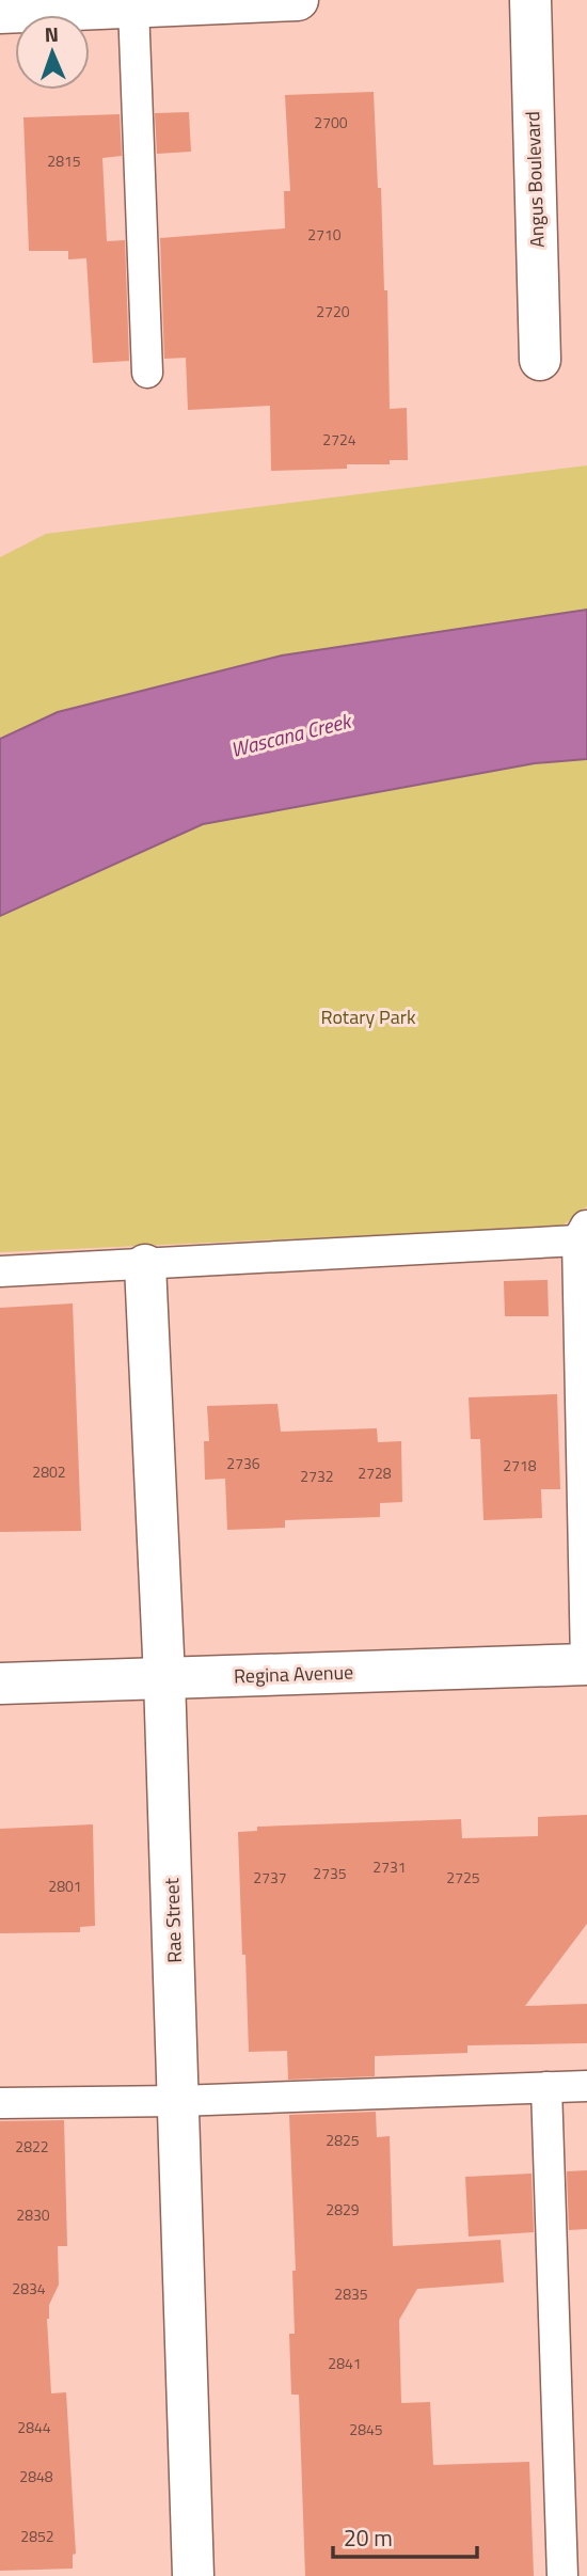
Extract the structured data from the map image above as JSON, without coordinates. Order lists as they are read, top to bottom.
{
  "streets": {
    "street": ["Angus Boulevard", "Regina Avenue", "Rae Street"]
  },
  "crossings": [
    ["Regina Avenue", "Rae Street"]
  ],
  "water": ["Wascana Creek"],
  "parks": ["Rotary Park"],
  "house_numbers": [
    "2700",
    "2815",
    "2710",
    "2720",
    "2724",
    "2736",
    "2718",
    "2802",
    "2728",
    "2732",
    "2731",
    "2735",
    "2737",
    "2725",
    "2801",
    "2825",
    "2822",
    "2829",
    "2830",
    "2834",
    "2835",
    "2841",
    "2844",
    "2845",
    "2848",
    "2852"
  ],
  "scale_bar": "20 m",
  "north": "top"
}
